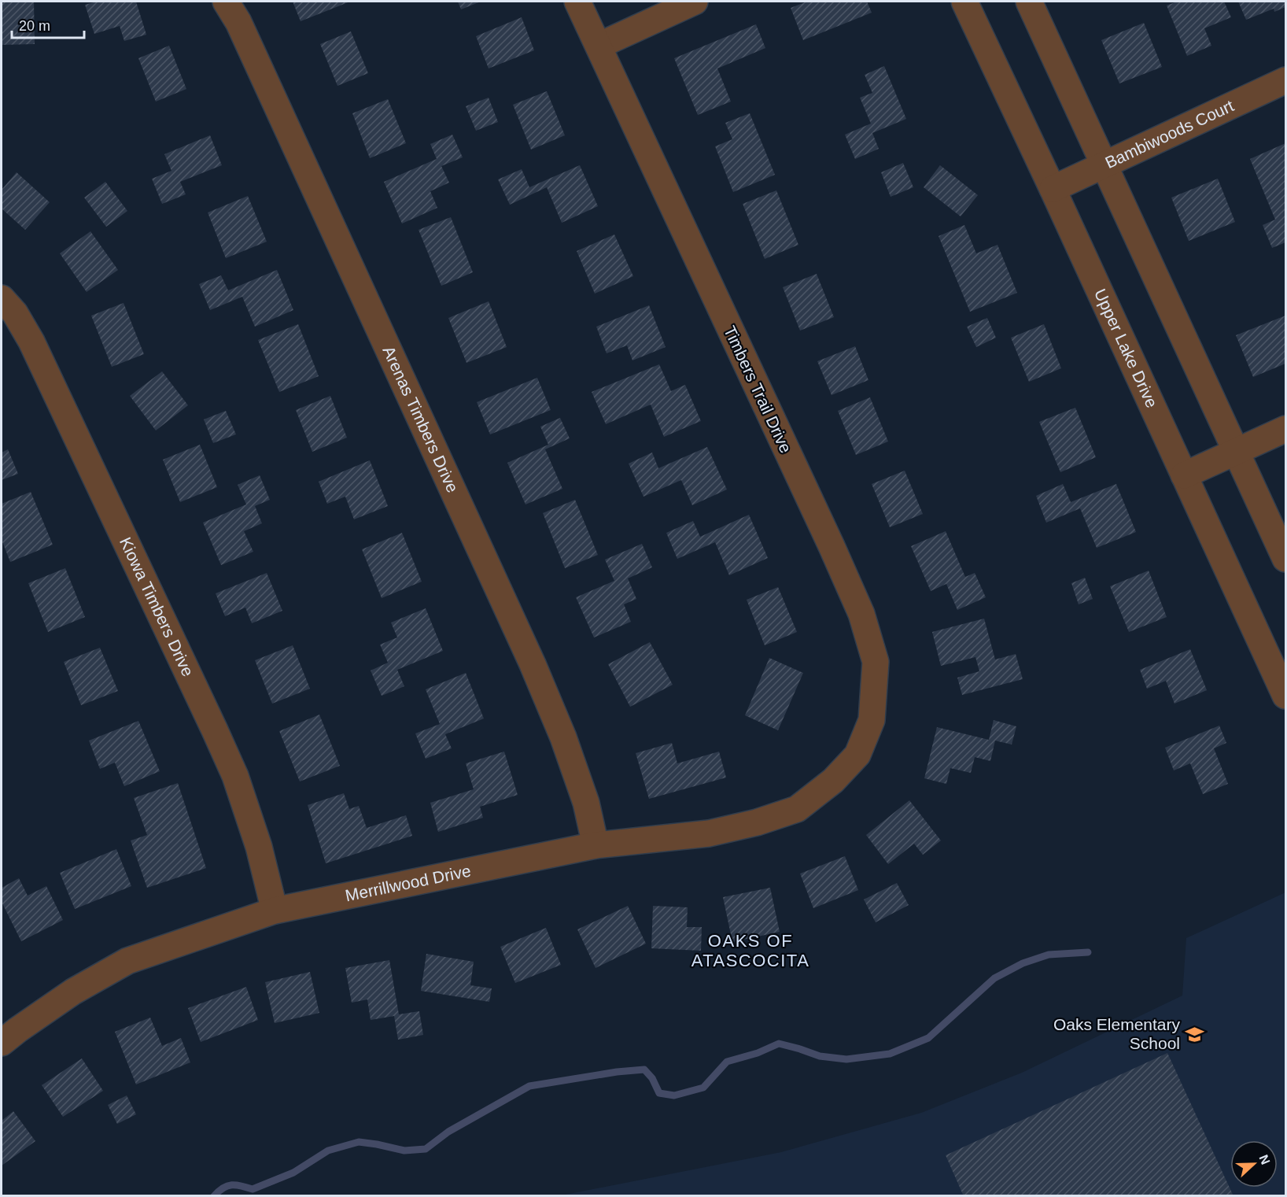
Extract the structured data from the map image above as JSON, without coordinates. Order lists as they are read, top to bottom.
{
  "streets": {
    "street": [
      "Bambiwoods Court",
      "Upper Lake Drive",
      "Timbers Trail Drive",
      "Arenas Timbers Drive",
      "Kiowa Timbers Drive",
      "Merrillwood Drive"
    ]
  },
  "crossings": [
    ["Bambiwoods Court", "Upper Lake Drive"],
    ["Timbers Trail Drive", "Merrillwood Drive"],
    ["Arenas Timbers Drive", "Merrillwood Drive"],
    ["Kiowa Timbers Drive", "Merrillwood Drive"]
  ],
  "districts": ["OAKS OF ATASCOCITA"],
  "places": {
    "school or university": ["Oaks Elementary School"]
  },
  "scale_bar": "20 m",
  "north": "right"
}
